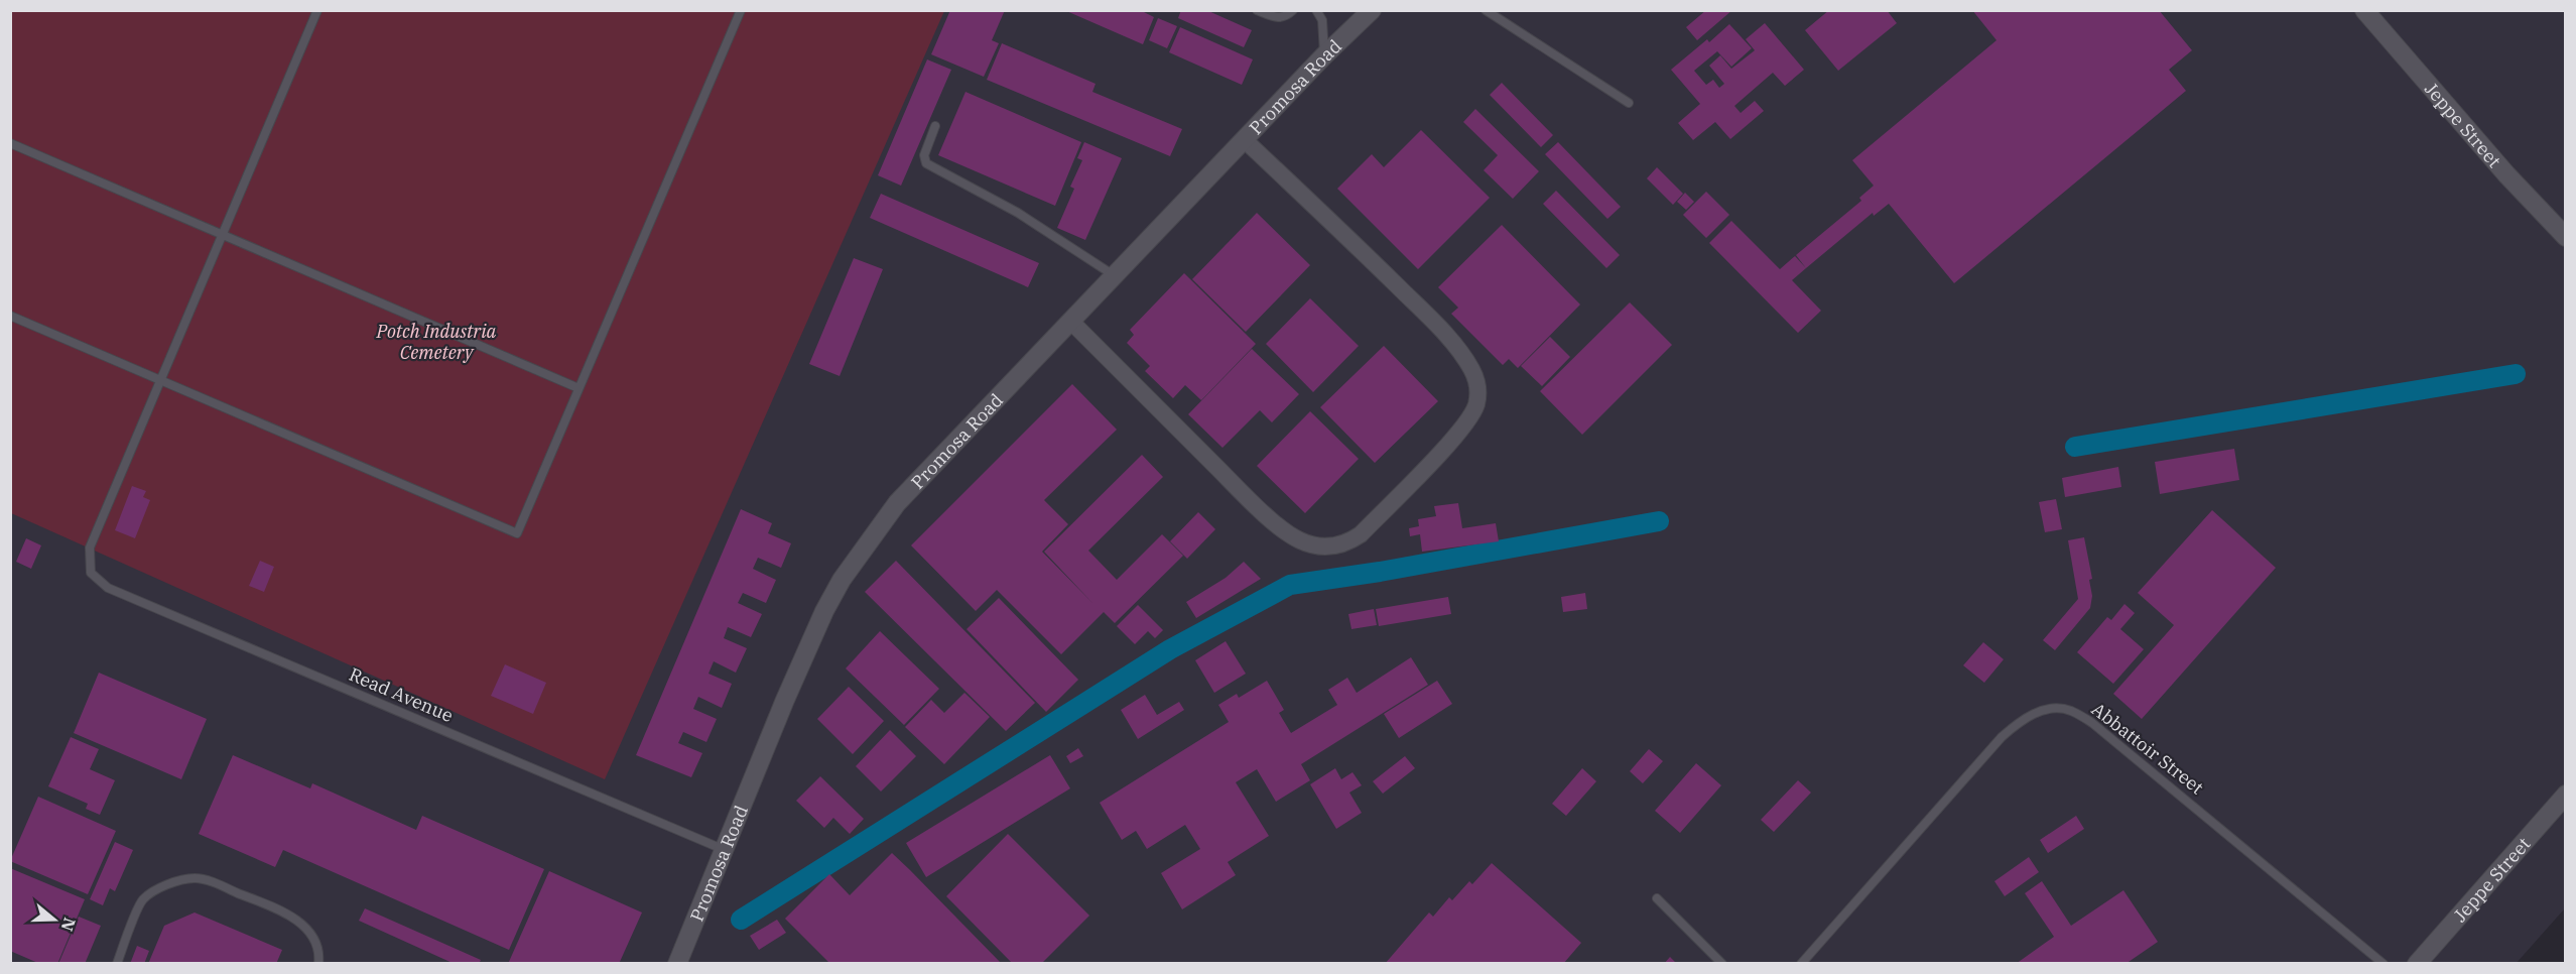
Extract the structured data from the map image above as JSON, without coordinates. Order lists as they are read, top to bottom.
{
  "streets": {
    "street": ["Promosa Road", "Jeppe Street"],
    "lane": ["Read Avenue", "Abbattoir Street"]
  },
  "crossings": [
    ["Promosa Road", "Read Avenue"]
  ],
  "parks": ["Potch Industria Cemetery"],
  "north": "right"
}
